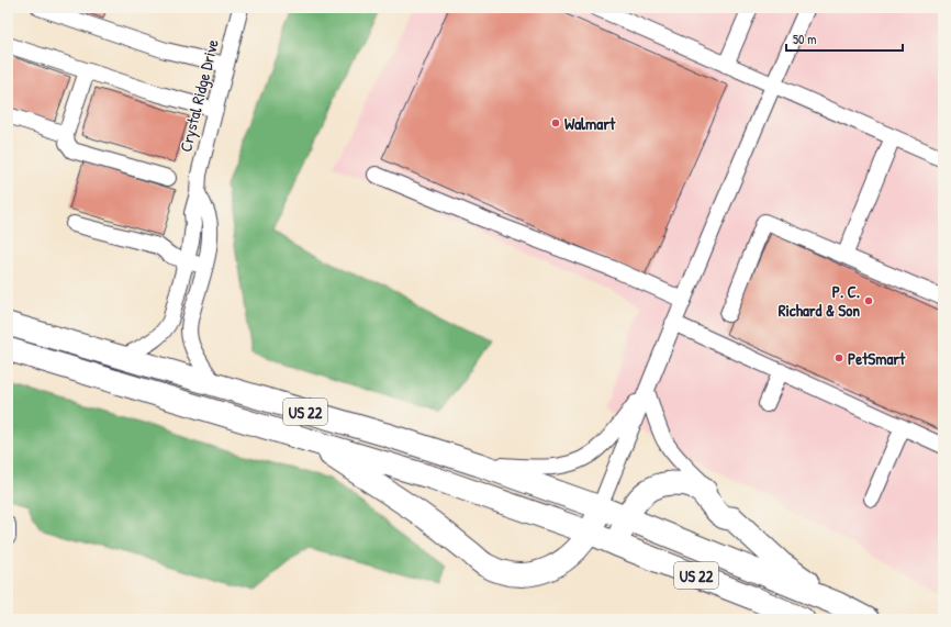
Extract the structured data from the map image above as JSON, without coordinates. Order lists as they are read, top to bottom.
{
  "streets": {
    "highway": ["US 22"],
    "street": ["Crystal Ridge Drive"]
  },
  "crossings": [
    ["Crystal Ridge Drive", "US 22"]
  ],
  "places": ["Walmart", "P. C. Richard & Son", "PetSmart"],
  "scale_bar": "50 m"
}
